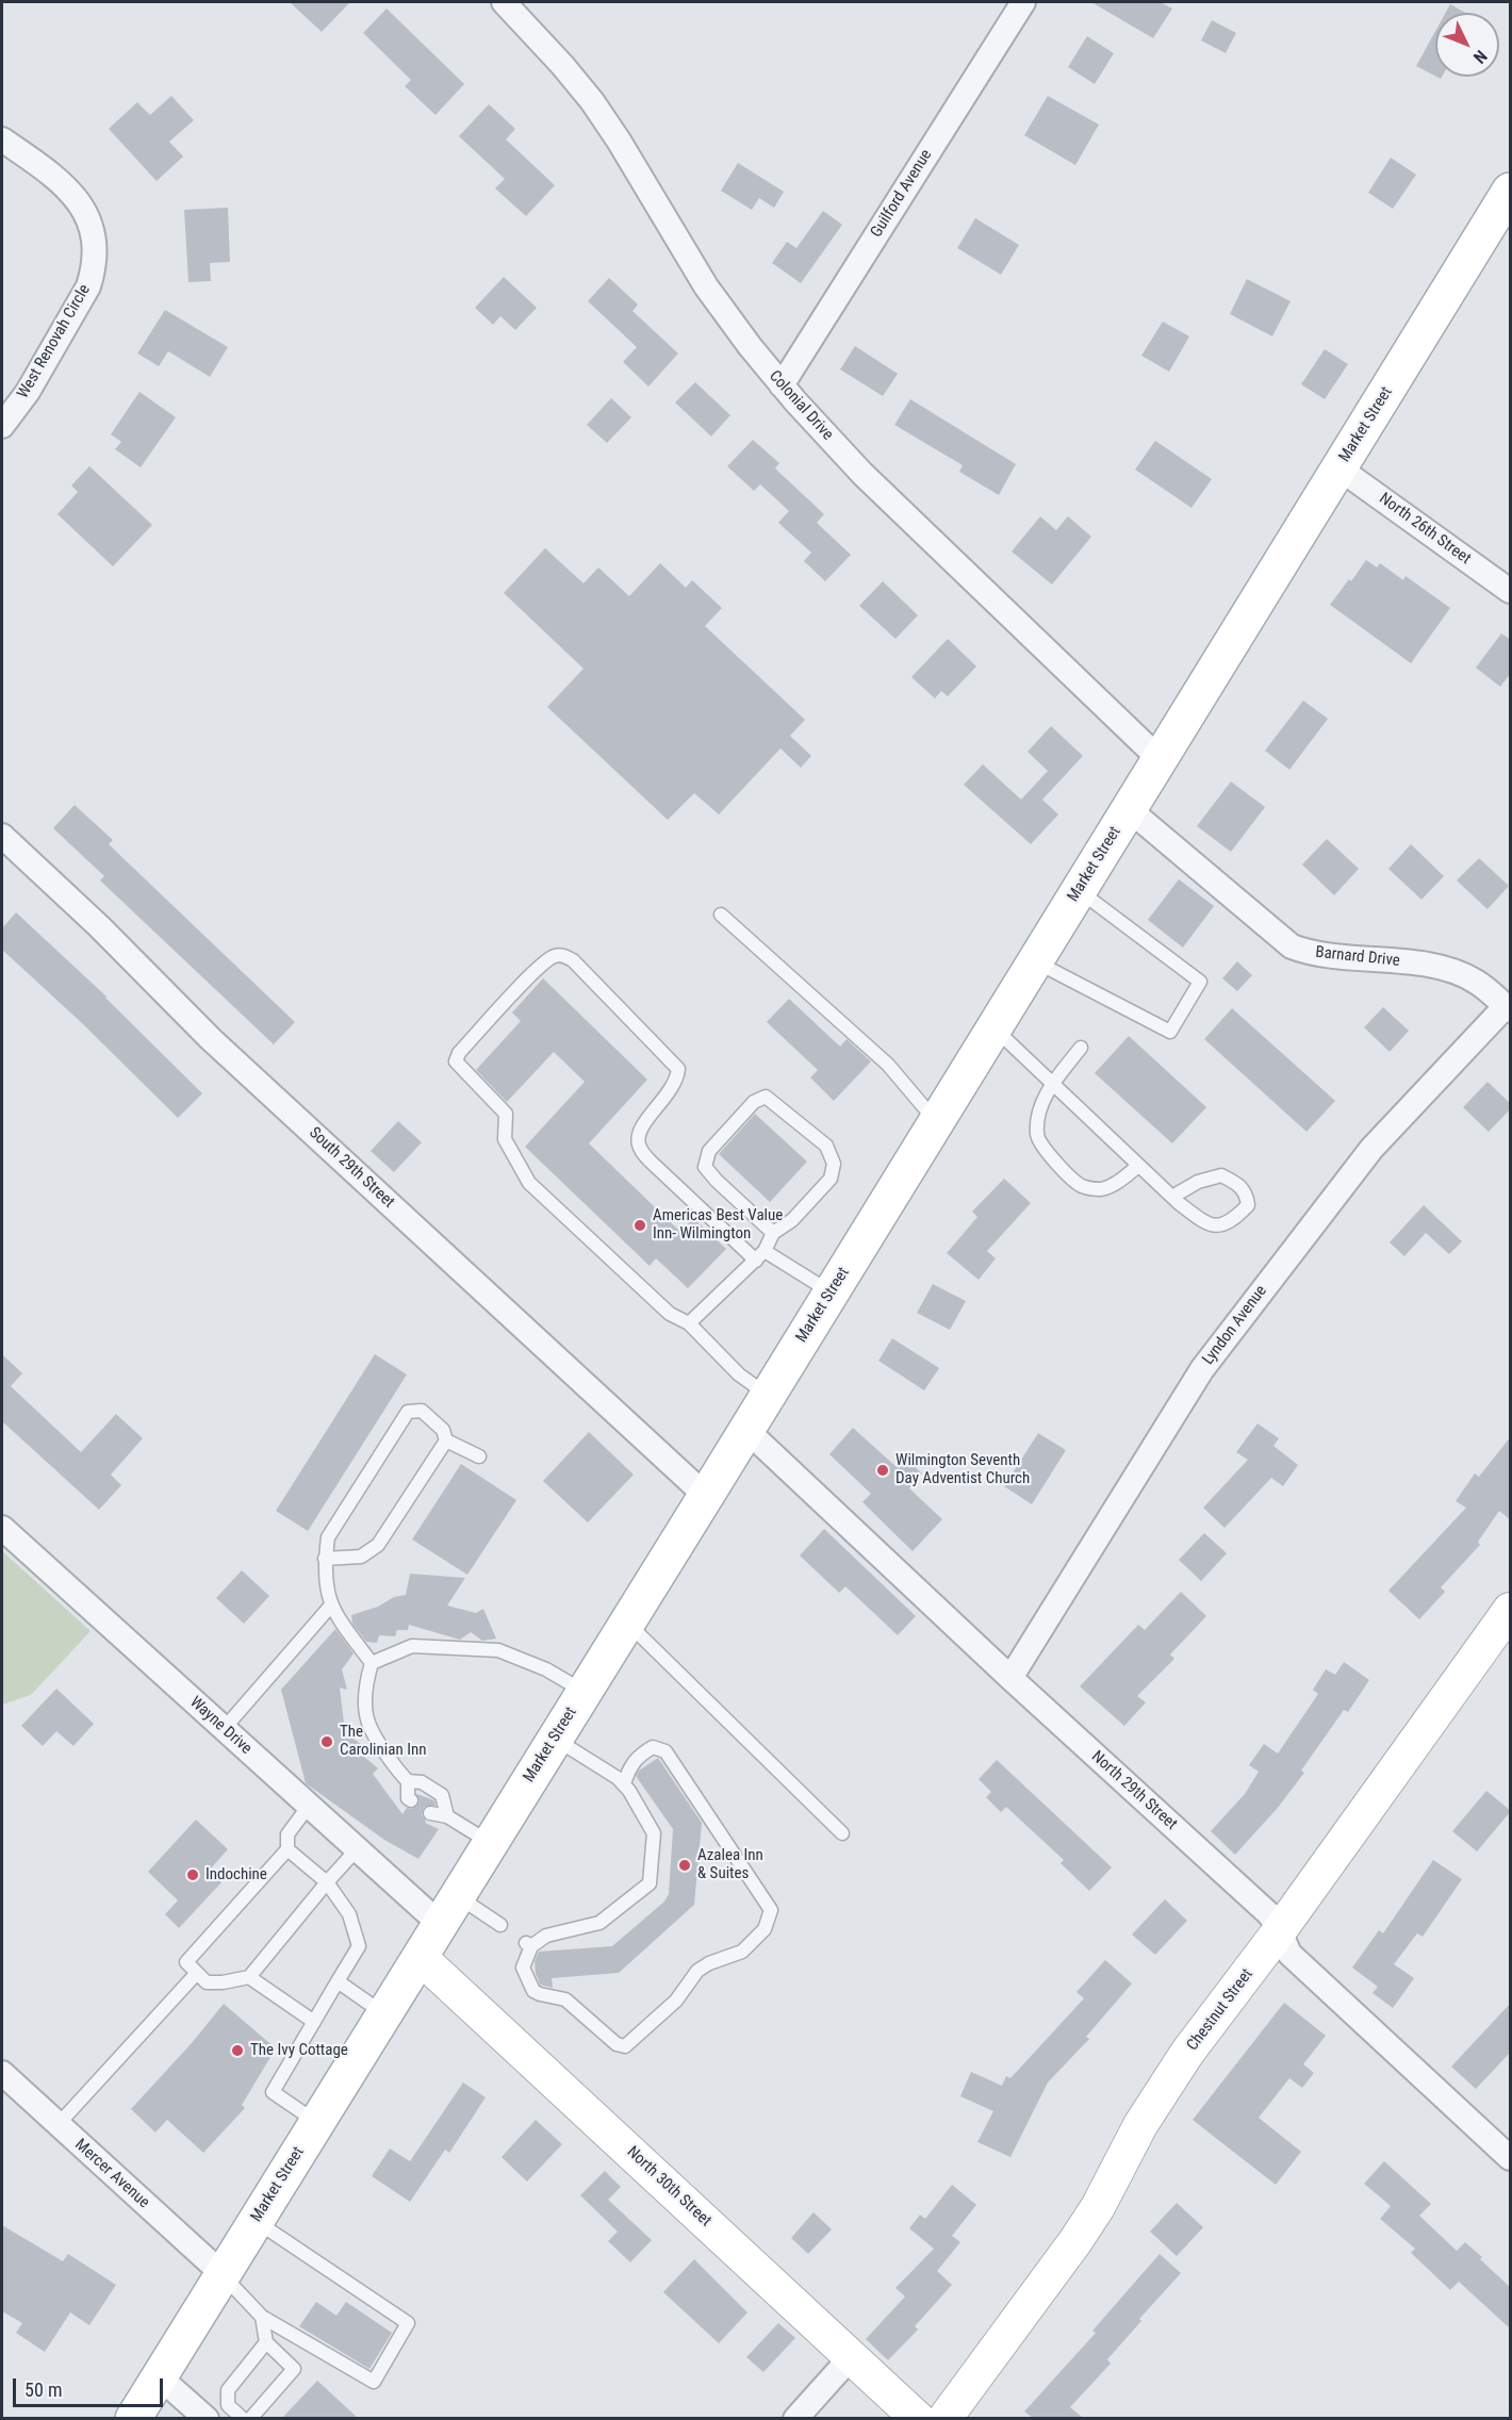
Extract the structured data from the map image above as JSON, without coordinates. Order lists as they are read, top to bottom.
{
  "streets": {
    "main road": ["Market Street"],
    "street": [
      "Guilford Avenue",
      "West Renovah Circle",
      "Colonial Drive",
      "North 26th Street",
      "Barnard Drive",
      "South 29th Street",
      "Lyndon Avenue",
      "Wayne Drive",
      "North 29th Street",
      "Chestnut Street",
      "Mercer Avenue",
      "North 30th Street"
    ]
  },
  "crossings": [
    ["Guilford Avenue", "Colonial Drive"],
    ["Colonial Drive", "Market Street"],
    ["Market Street", "North 26th Street"],
    ["Market Street", "Barnard Drive"],
    ["Market Street", "South 29th Street"],
    ["Market Street", "Wayne Drive"],
    ["Market Street", "North 29th Street"],
    ["Market Street", "Mercer Avenue"],
    ["Market Street", "North 30th Street"],
    ["Barnard Drive", "Lyndon Avenue"],
    ["Lyndon Avenue", "North 29th Street"],
    ["North 29th Street", "Chestnut Street"]
  ],
  "places": [
    "Americas Best Value Inn- Wilmington",
    "Wilmington Seventh Day Adventist Church",
    "The Carolinian Inn",
    "Azalea Inn & Suites",
    "Indochine",
    "The Ivy Cottage"
  ],
  "scale_bar": "50 m",
  "north": "bottom right"
}
